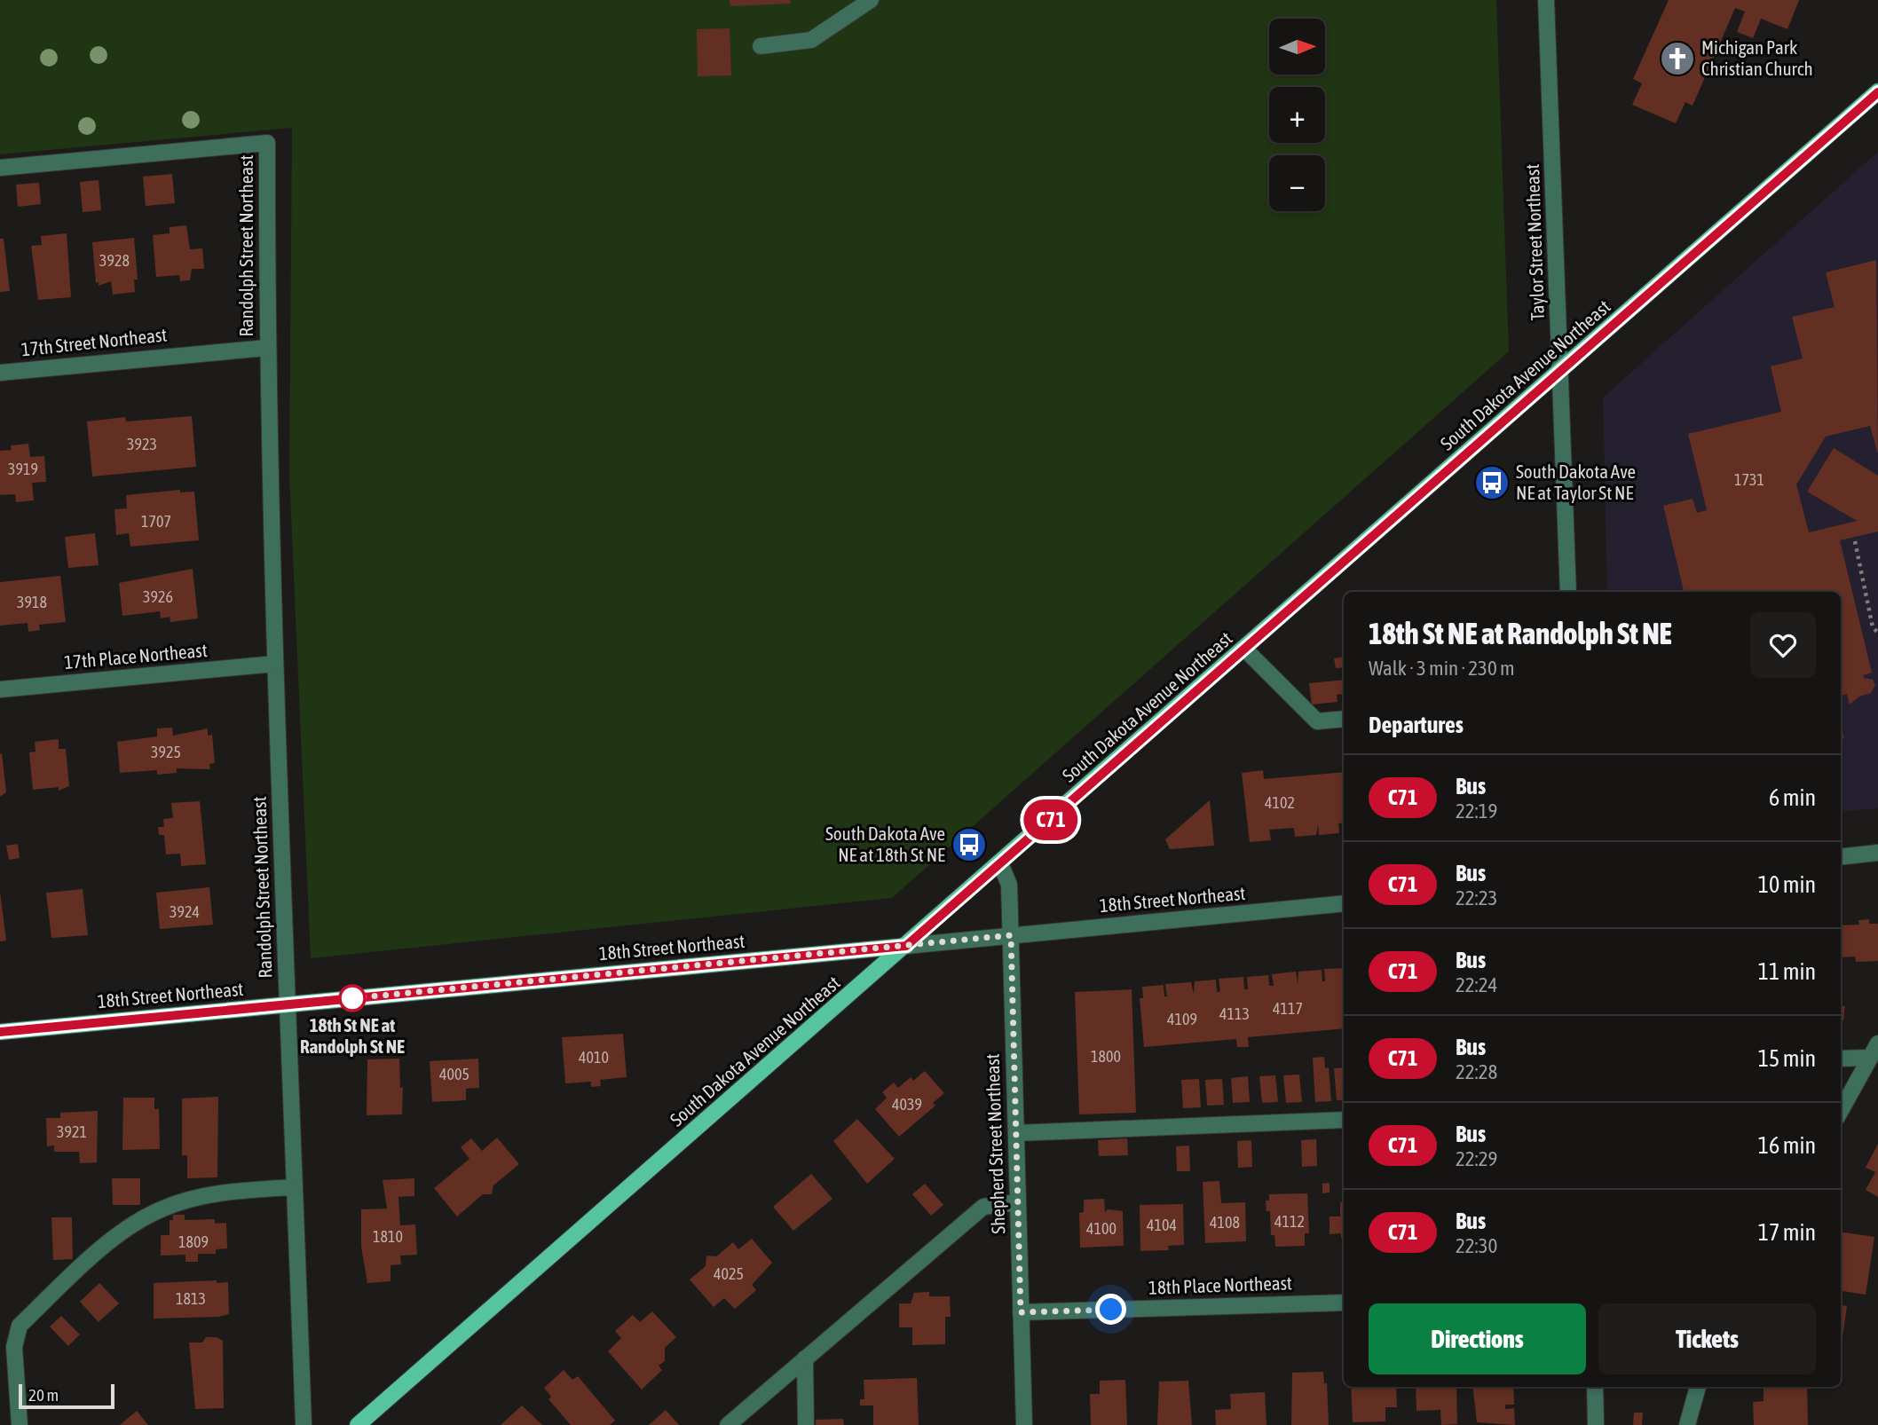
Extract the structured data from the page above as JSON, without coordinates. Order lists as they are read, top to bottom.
{
  "streets": {
    "main road": ["South Dakota Avenue Northeast", "18th Street Northeast"],
    "street": [
      "Taylor Street Northeast",
      "Randolph Street Northeast",
      "17th Street Northeast",
      "17th Place Northeast",
      "Shepherd Street Northeast",
      "18th Place Northeast"
    ]
  },
  "crossings": [
    ["Taylor Street Northeast", "South Dakota Avenue Northeast"],
    ["Randolph Street Northeast", "17th Street Northeast"],
    ["Randolph Street Northeast", "17th Place Northeast"],
    ["Randolph Street Northeast", "18th Street Northeast"],
    ["South Dakota Avenue Northeast", "18th Street Northeast"],
    ["South Dakota Avenue Northeast", "Shepherd Street Northeast"],
    ["18th Street Northeast", "Shepherd Street Northeast"],
    ["Shepherd Street Northeast", "18th Place Northeast"]
  ],
  "places": {
    "church": ["Michigan Park Christian Church"],
    "bus stop": ["South Dakota Ave NE at Taylor St NE", "South Dakota Ave NE at 18th St NE"],
    "other": ["18th St NE at Randolph St NE"]
  },
  "lines": ["bus line C71"],
  "house_numbers": [
    "3928",
    "3923",
    "3919",
    "1731",
    "1707",
    "3926",
    "3918",
    "3925",
    "4102",
    "3924",
    "4117",
    "4113",
    "4109",
    "1800",
    "4010",
    "4005",
    "4039",
    "3921",
    "4112",
    "4108",
    "4104",
    "4100",
    "1810",
    "1809",
    "4025",
    "1813"
  ],
  "scale_bar": "20 m",
  "north": "right",
  "page": {
    "on_map": "C71",
    "map_buttons": ["+", "−"],
    "heading": [
      ["18th St NE at Randolph St NE", "Walk · 3 min · 230 m"],
      "Departures"
    ],
    "list": [
      {
        "mark": "C71",
        "name": "Bus",
        "note": "22:19",
        "value": "6 min"
      },
      {
        "mark": "C71",
        "name": "Bus",
        "note": "22:23",
        "value": "10 min"
      },
      {
        "mark": "C71",
        "name": "Bus",
        "note": "22:24",
        "value": "11 min"
      },
      {
        "mark": "C71",
        "name": "Bus",
        "note": "22:28",
        "value": "15 min"
      },
      {
        "mark": "C71",
        "name": "Bus",
        "note": "22:29",
        "value": "16 min"
      },
      {
        "mark": "C71",
        "name": "Bus",
        "note": "22:30",
        "value": "17 min"
      }
    ],
    "buttons": ["Directions", "Tickets"],
    "scale": "20 m"
  }
}
